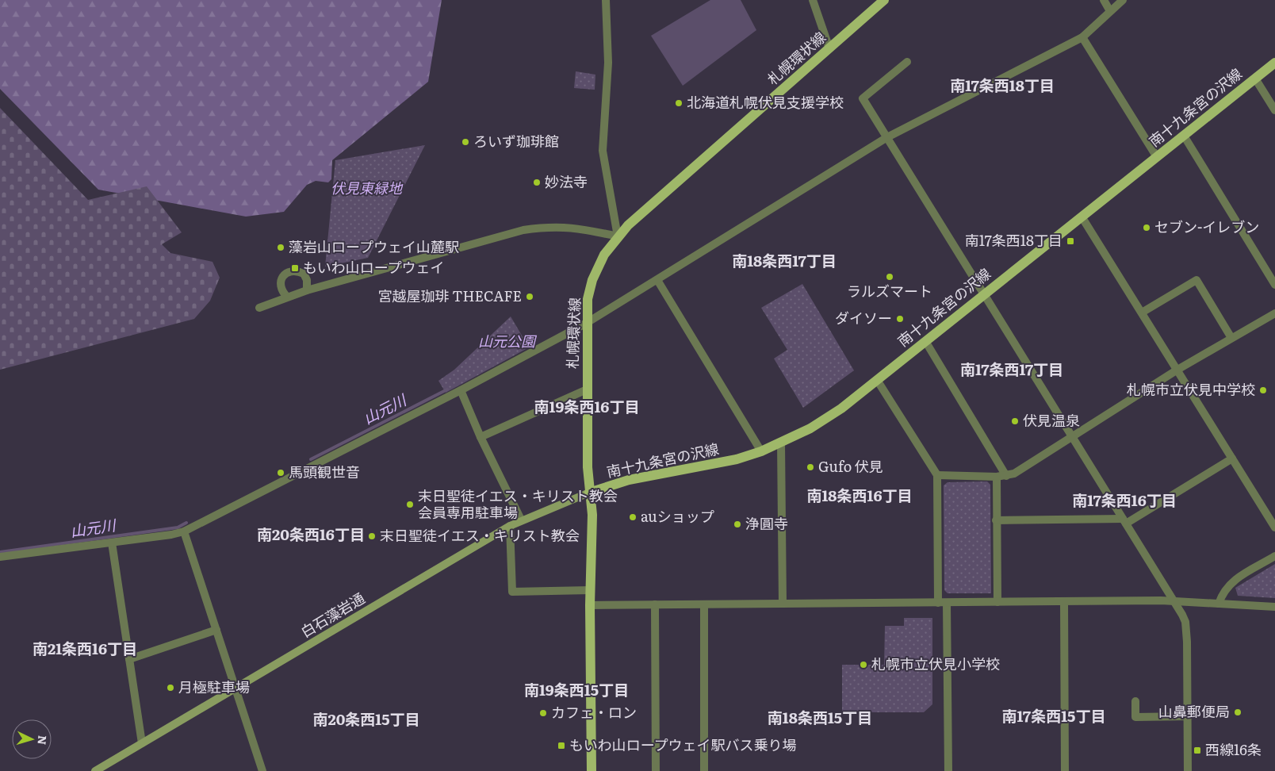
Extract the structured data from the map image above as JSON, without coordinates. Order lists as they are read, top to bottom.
{
  "streets": {
    "main road": ["札幌環状線", "南十九条宮の沢線", "白石藻岩通"]
  },
  "crossings": [
    ["札幌環状線", "南十九条宮の沢線"],
    ["札幌環状線", "白石藻岩通"],
    ["南十九条宮の沢線", "白石藻岩通"]
  ],
  "districts": [
    "南17条西18丁目",
    "南18条西17丁目",
    "南17条西17丁目",
    "南19条西16丁目",
    "南18条西16丁目",
    "南17条西16丁目",
    "南20条西16丁目",
    "南21条西16丁目",
    "南19条西15丁目",
    "南17条西15丁目",
    "南18条西15丁目",
    "南20条西15丁目"
  ],
  "water": ["山元川"],
  "parks": ["伏見東緑地", "山元公園"],
  "places": {
    "other": [
      "北海道札幌伏見支援学校",
      "ろいず珈琲館",
      "妙法寺",
      "セブン-イレブン",
      "藻岩山ロープウェイ山麓駅",
      "ラルズマート",
      "宮越屋珈琲 THECAFE",
      "ダイソー",
      "札幌市立伏見中学校",
      "伏見温泉",
      "Gufo 伏見",
      "馬頭観世音",
      "末日聖徒イエス・キリスト教会 会員専用駐車場",
      "auショップ",
      "浄圓寺",
      "末日聖徒イエス・キリスト教会",
      "札幌市立伏見小学校",
      "月極駐車場",
      "山鼻郵便局",
      "カフェ・ロン"
    ],
    "transit": [
      "南17条西18丁目",
      "もいわ山ロープウェイ",
      "もいわ山ロープウェイ駅バス乗り場",
      "西線16条"
    ]
  },
  "north": "right"
}
